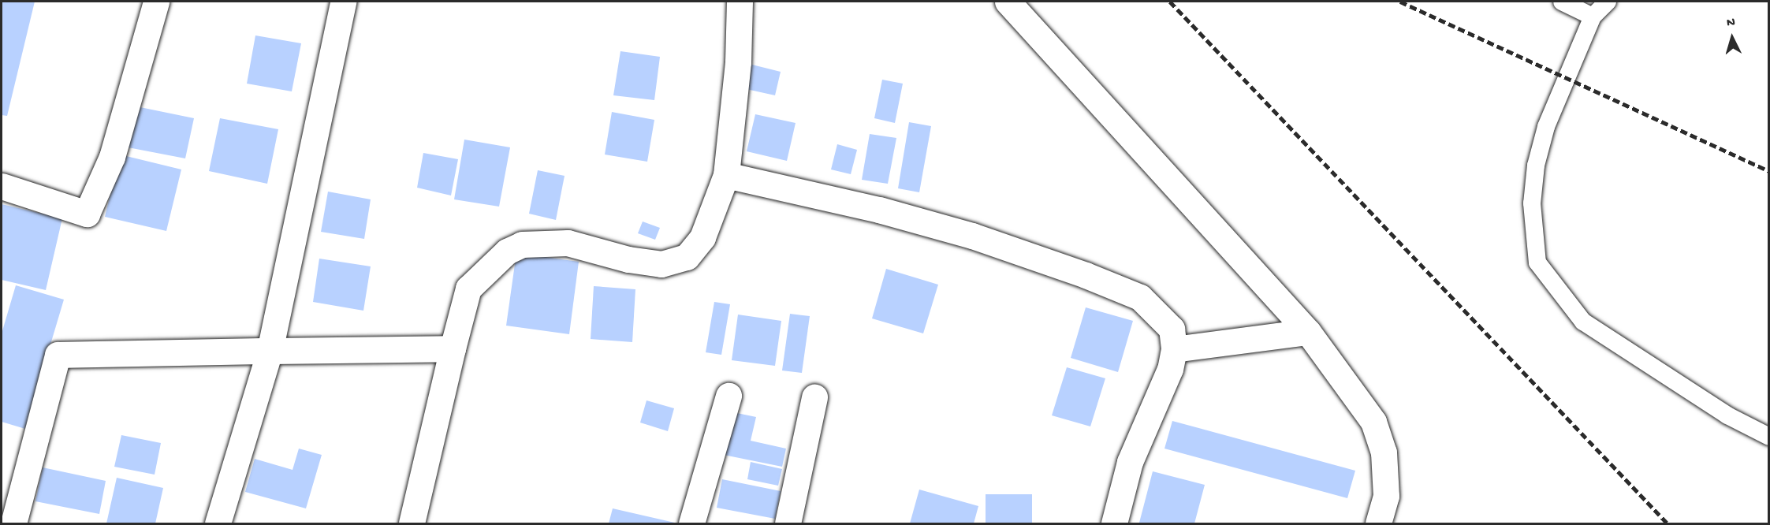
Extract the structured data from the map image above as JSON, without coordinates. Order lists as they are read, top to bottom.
{
  "north": "top"
}
